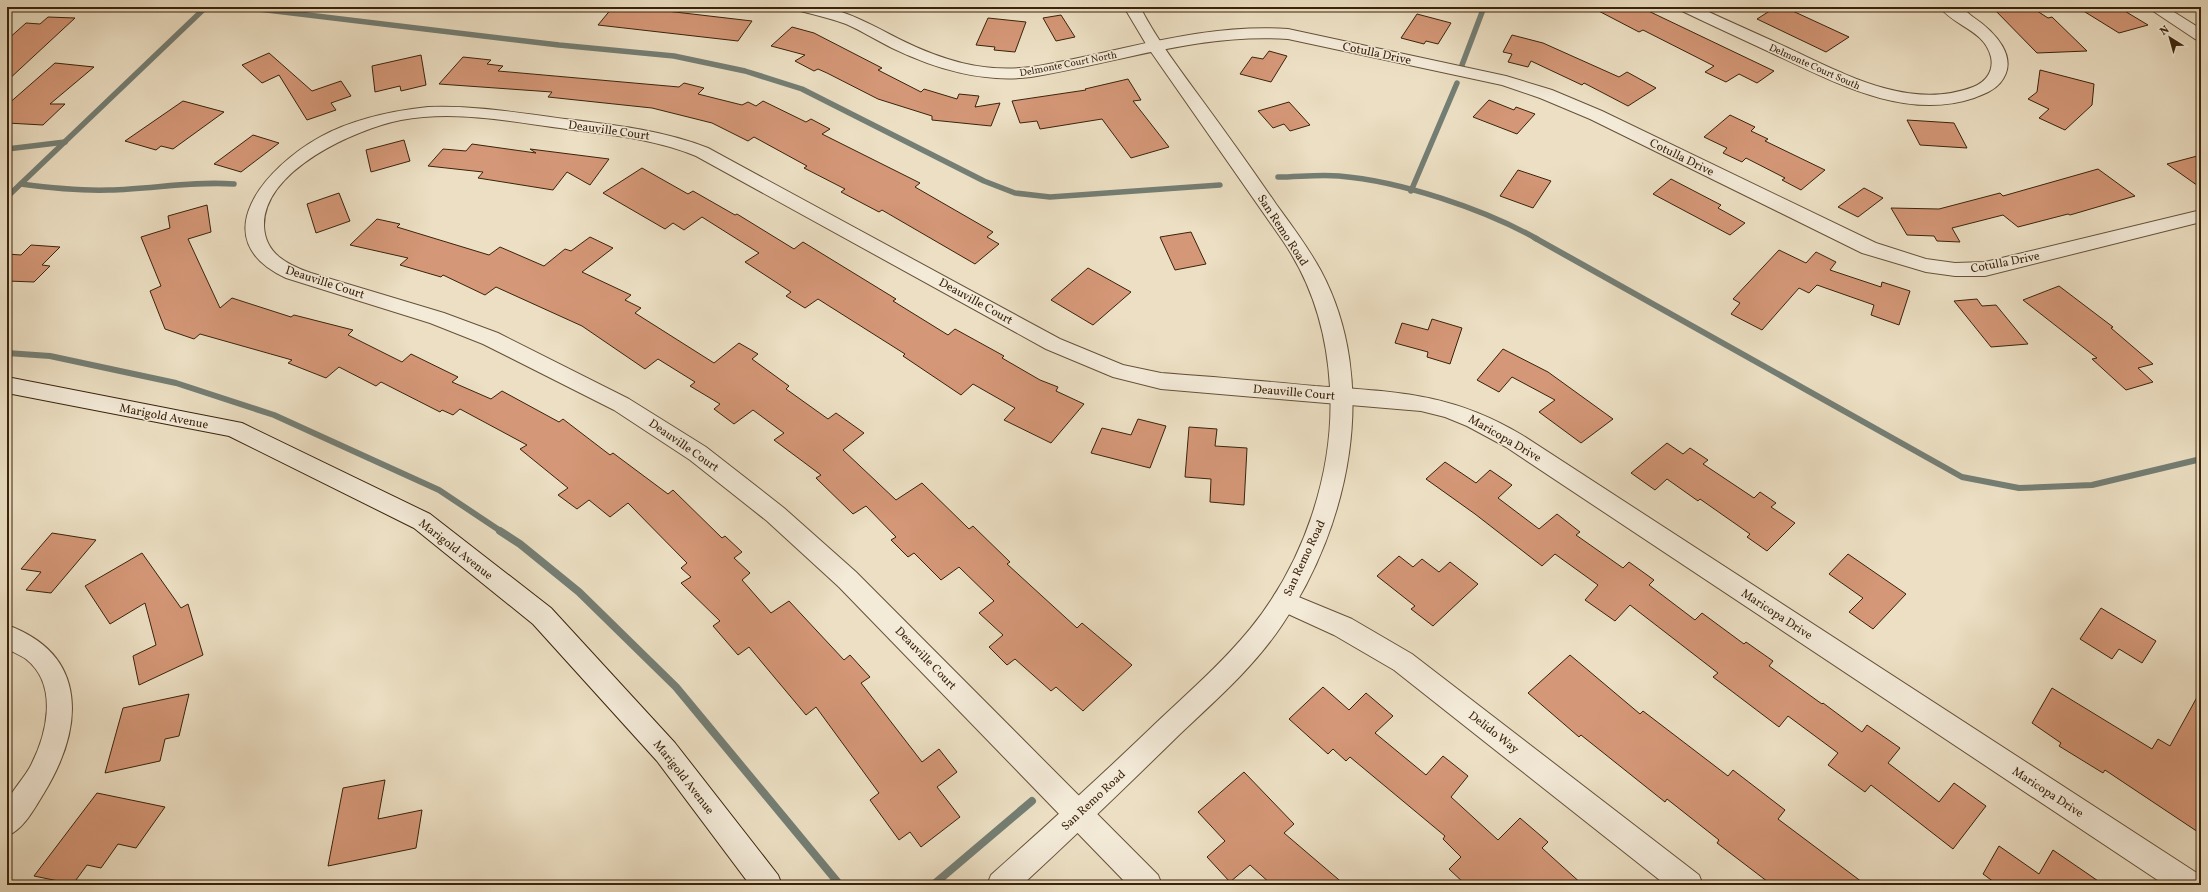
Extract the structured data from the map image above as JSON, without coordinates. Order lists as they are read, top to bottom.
{
  "streets": {
    "street": [
      "Cotulla Drive",
      "Delmonte Court North",
      "Delmonte Court South",
      "Deauville Court",
      "San Remo Road",
      "Marigold Avenue",
      "Maricopa Drive",
      "Delido Way"
    ]
  },
  "crossings": [
    ["Cotulla Drive", "Delmonte Court North"],
    ["Cotulla Drive", "San Remo Road"],
    ["Delmonte Court North", "San Remo Road"],
    ["Deauville Court", "San Remo Road"],
    ["Deauville Court", "Maricopa Drive"],
    ["San Remo Road", "Maricopa Drive"],
    ["San Remo Road", "Delido Way"]
  ],
  "north": "top left"
}
